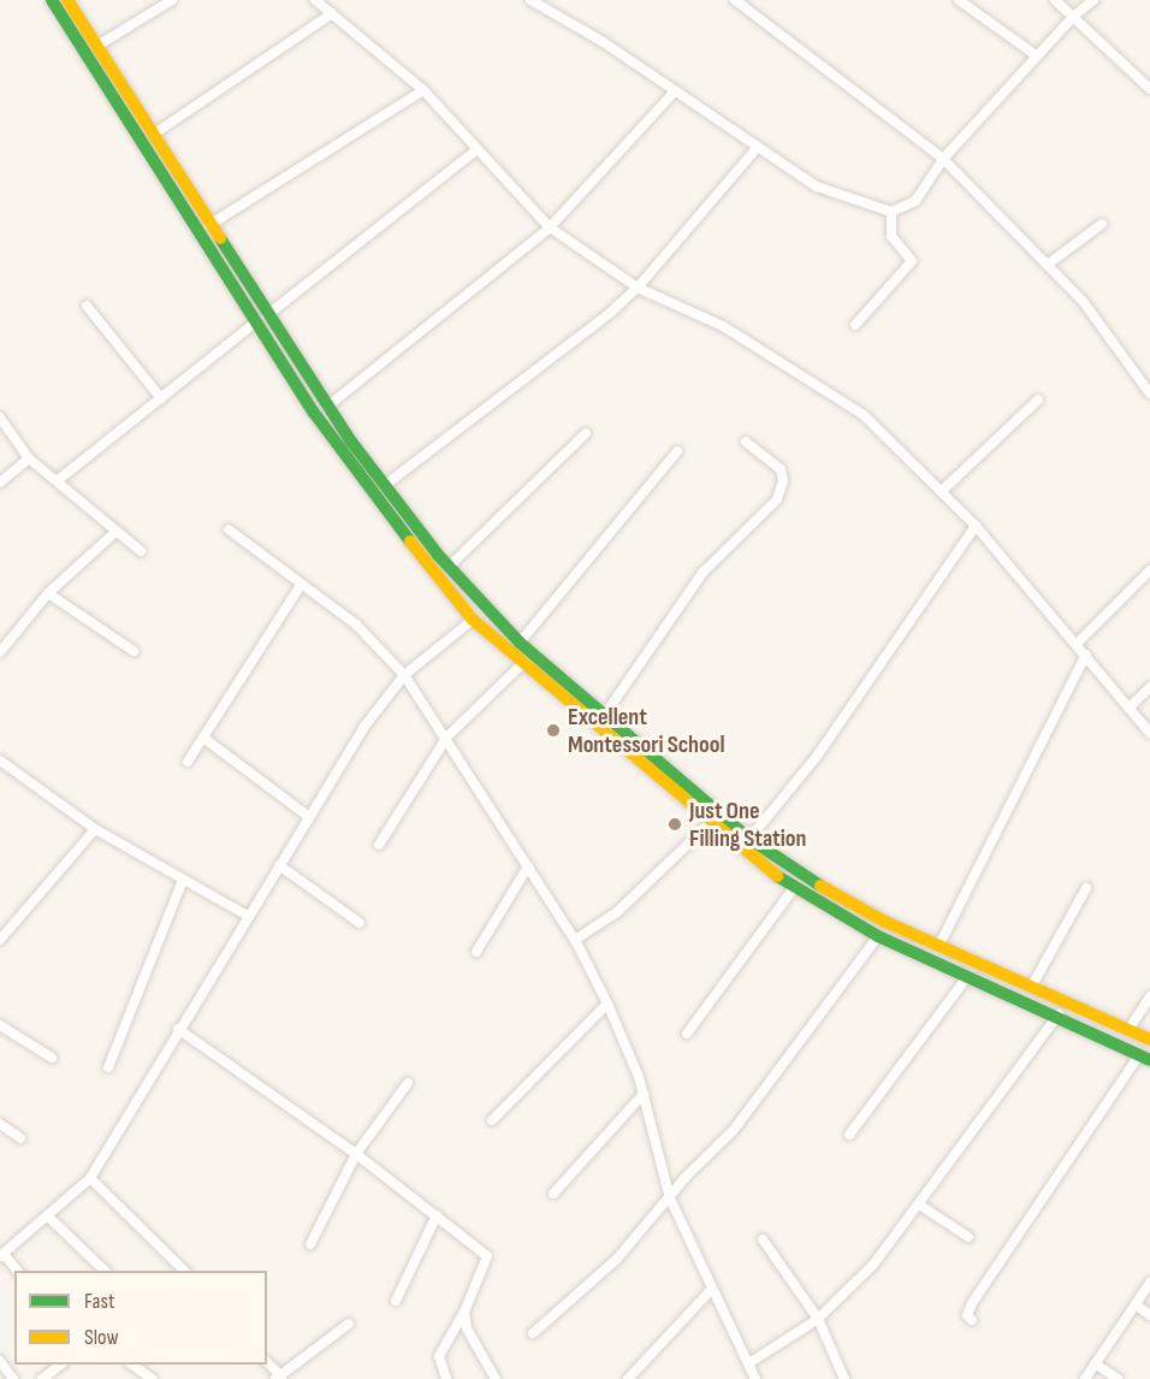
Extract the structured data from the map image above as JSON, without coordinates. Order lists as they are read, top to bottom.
{
  "places": ["Excellent Montessori School", "Just One Filling Station"],
  "legend": ["Fast", "Slow"]
}
